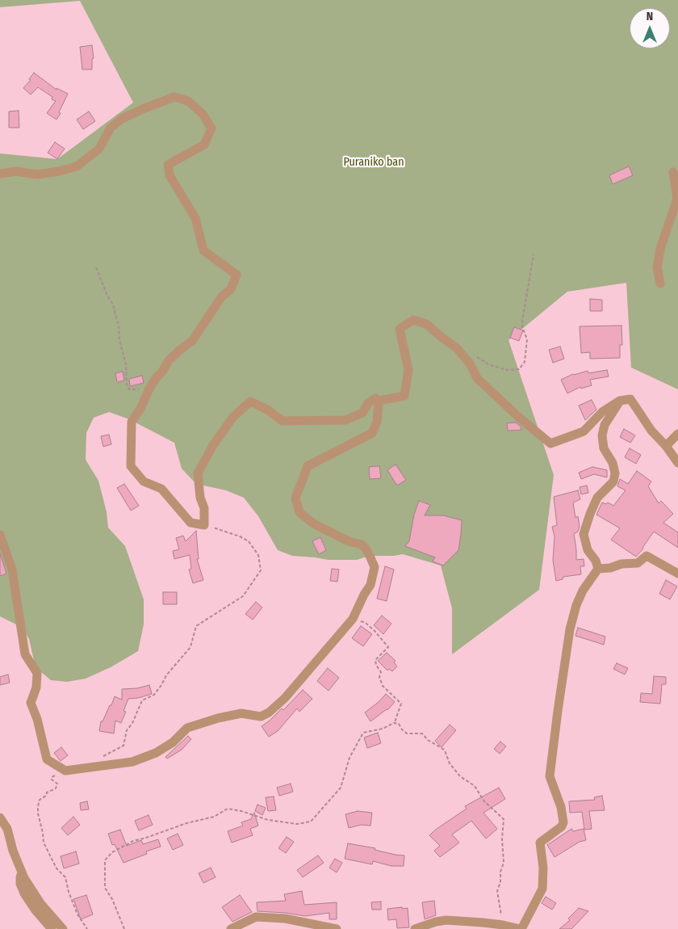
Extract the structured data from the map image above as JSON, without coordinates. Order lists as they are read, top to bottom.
{
  "parks": ["Puraniko ban"],
  "north": "top"
}
